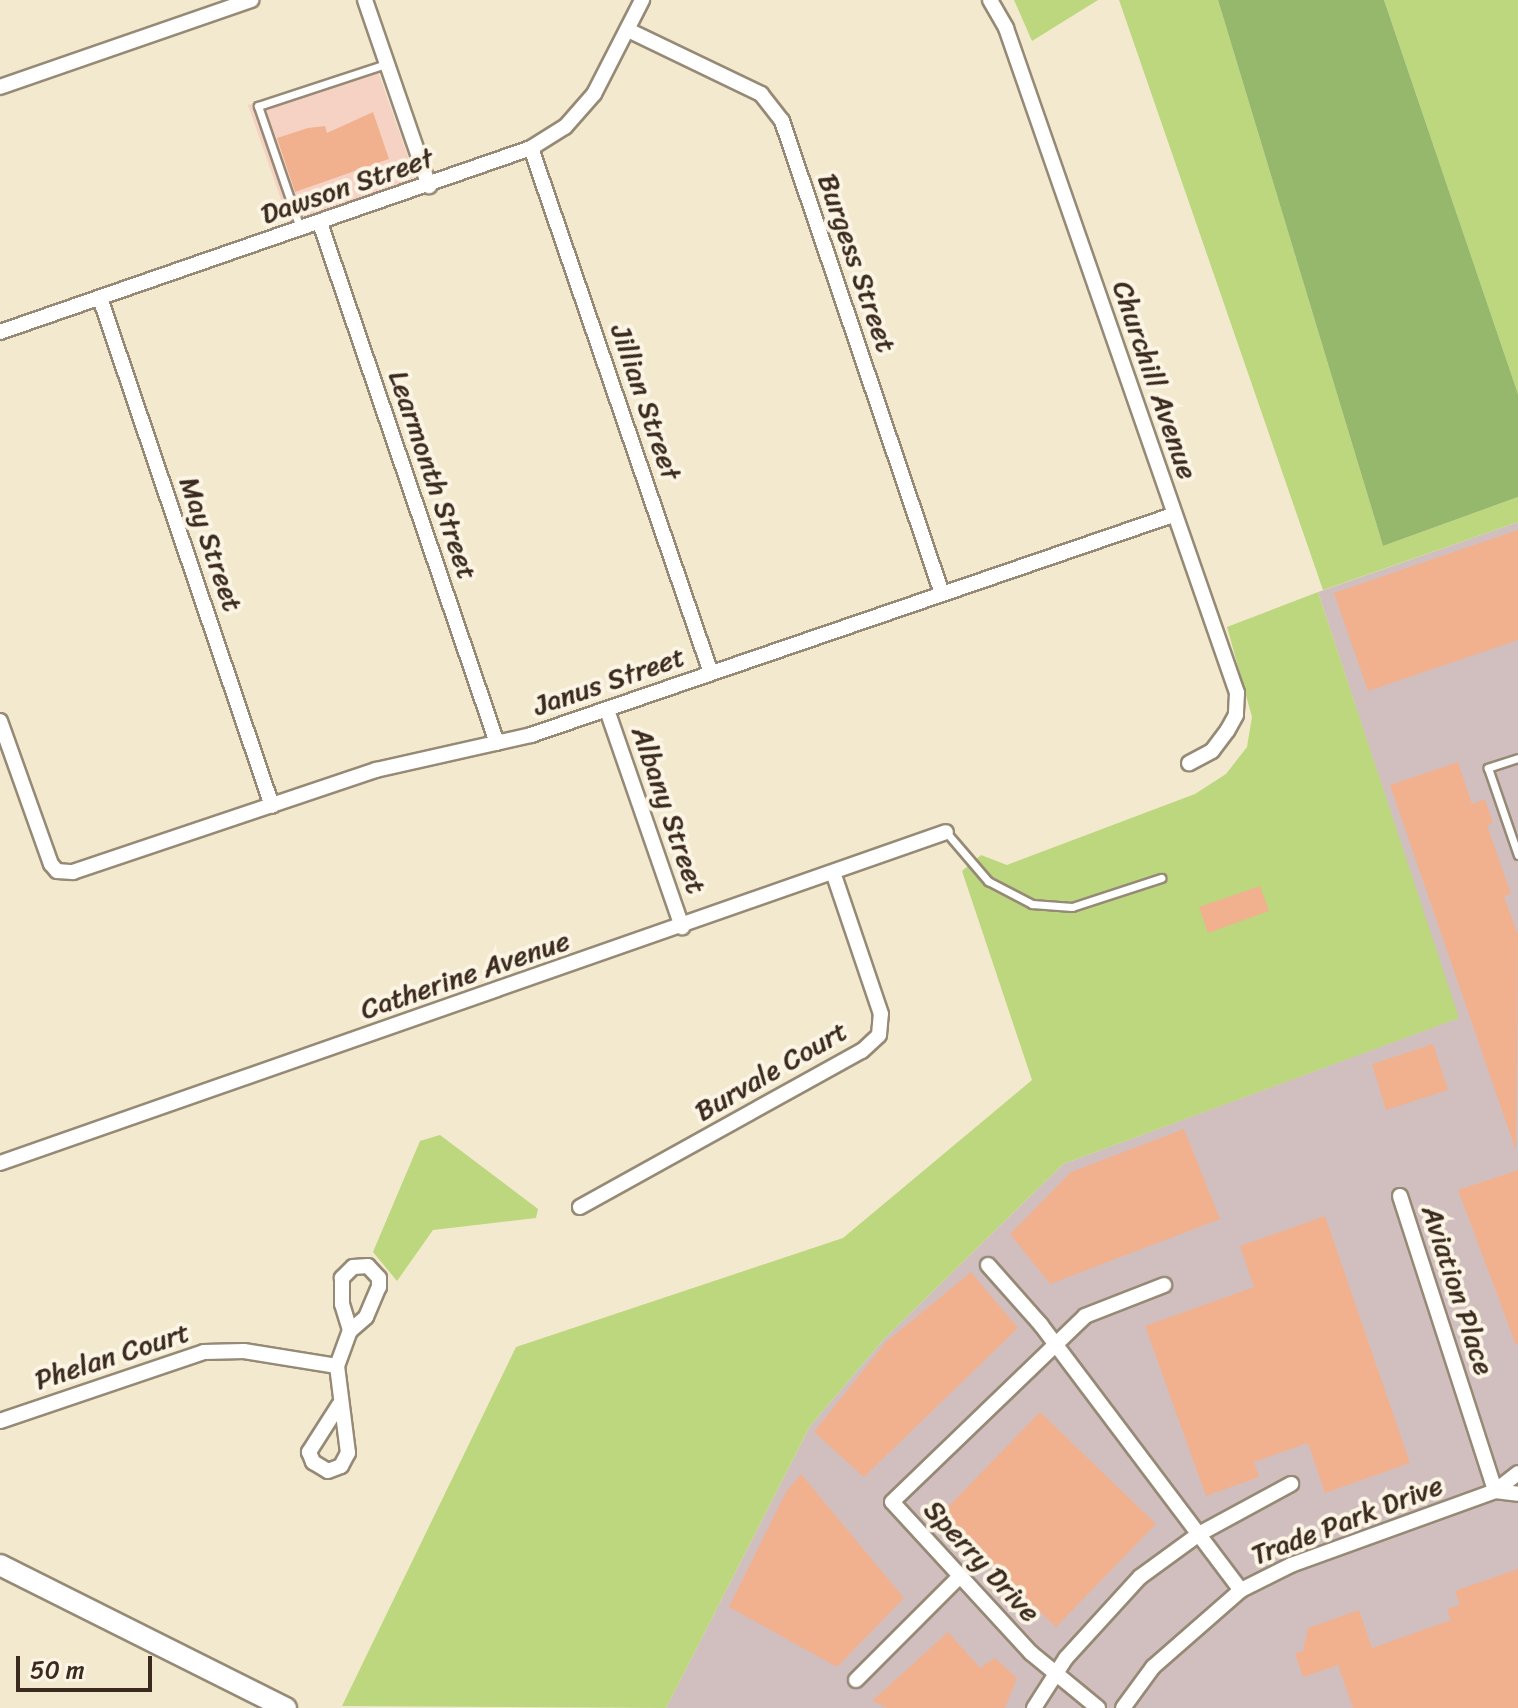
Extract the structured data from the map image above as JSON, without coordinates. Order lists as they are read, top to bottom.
{
  "streets": {
    "street": [
      "Dawson Street",
      "Burgess Street",
      "Churchill Avenue",
      "Jillian Street",
      "Learmonth Street",
      "May Street",
      "Janus Street",
      "Albany Street",
      "Catherine Avenue",
      "Burvale Court",
      "Aviation Place",
      "Phelan Court",
      "Trade Park Drive",
      "Sperry Drive"
    ]
  },
  "crossings": [
    ["Dawson Street", "Burgess Street"],
    ["Dawson Street", "Jillian Street"],
    ["Dawson Street", "Learmonth Street"],
    ["Dawson Street", "May Street"],
    ["Burgess Street", "Janus Street"],
    ["Churchill Avenue", "Janus Street"],
    ["Jillian Street", "Janus Street"],
    ["Learmonth Street", "Janus Street"],
    ["May Street", "Janus Street"],
    ["Janus Street", "Albany Street"],
    ["Albany Street", "Catherine Avenue"],
    ["Catherine Avenue", "Burvale Court"],
    ["Aviation Place", "Trade Park Drive"]
  ],
  "scale_bar": "50 m"
}
